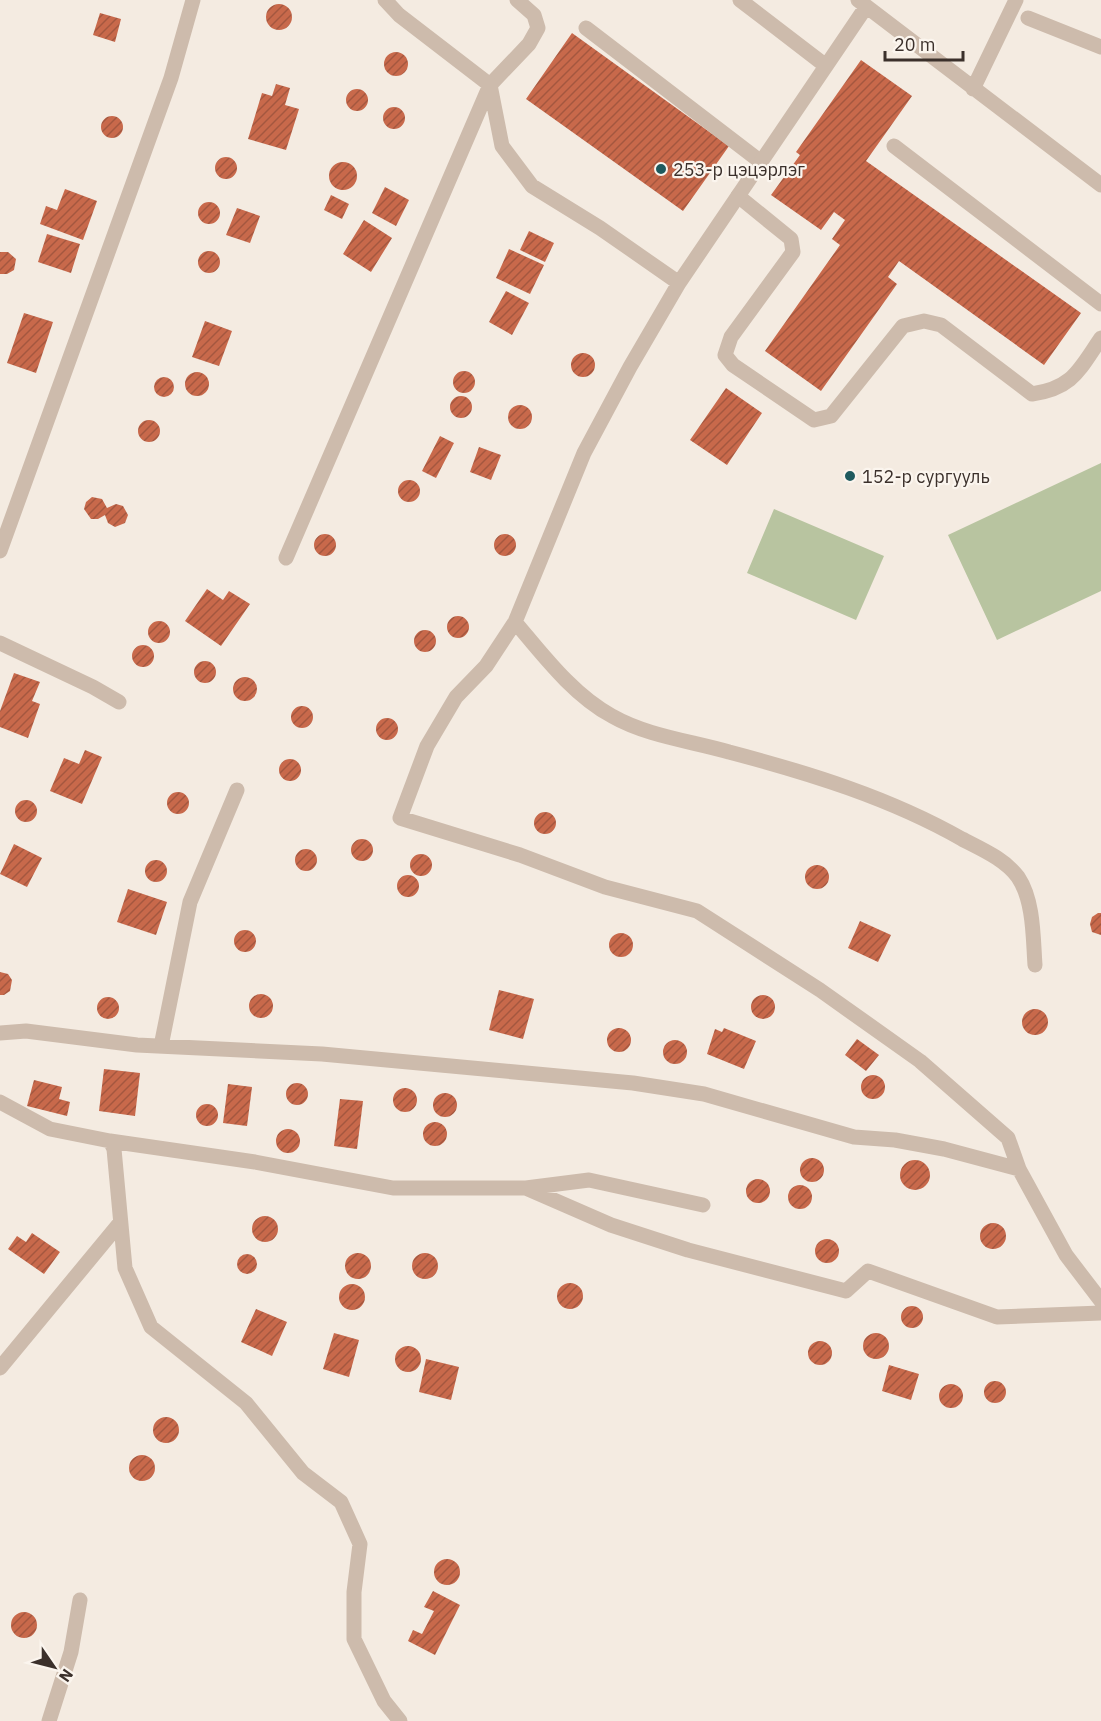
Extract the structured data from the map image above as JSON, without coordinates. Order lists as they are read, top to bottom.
{
  "places": ["253-р цэцэрлэг", "152-р сургууль"],
  "scale_bar": "20 m",
  "north": "bottom right"
}
